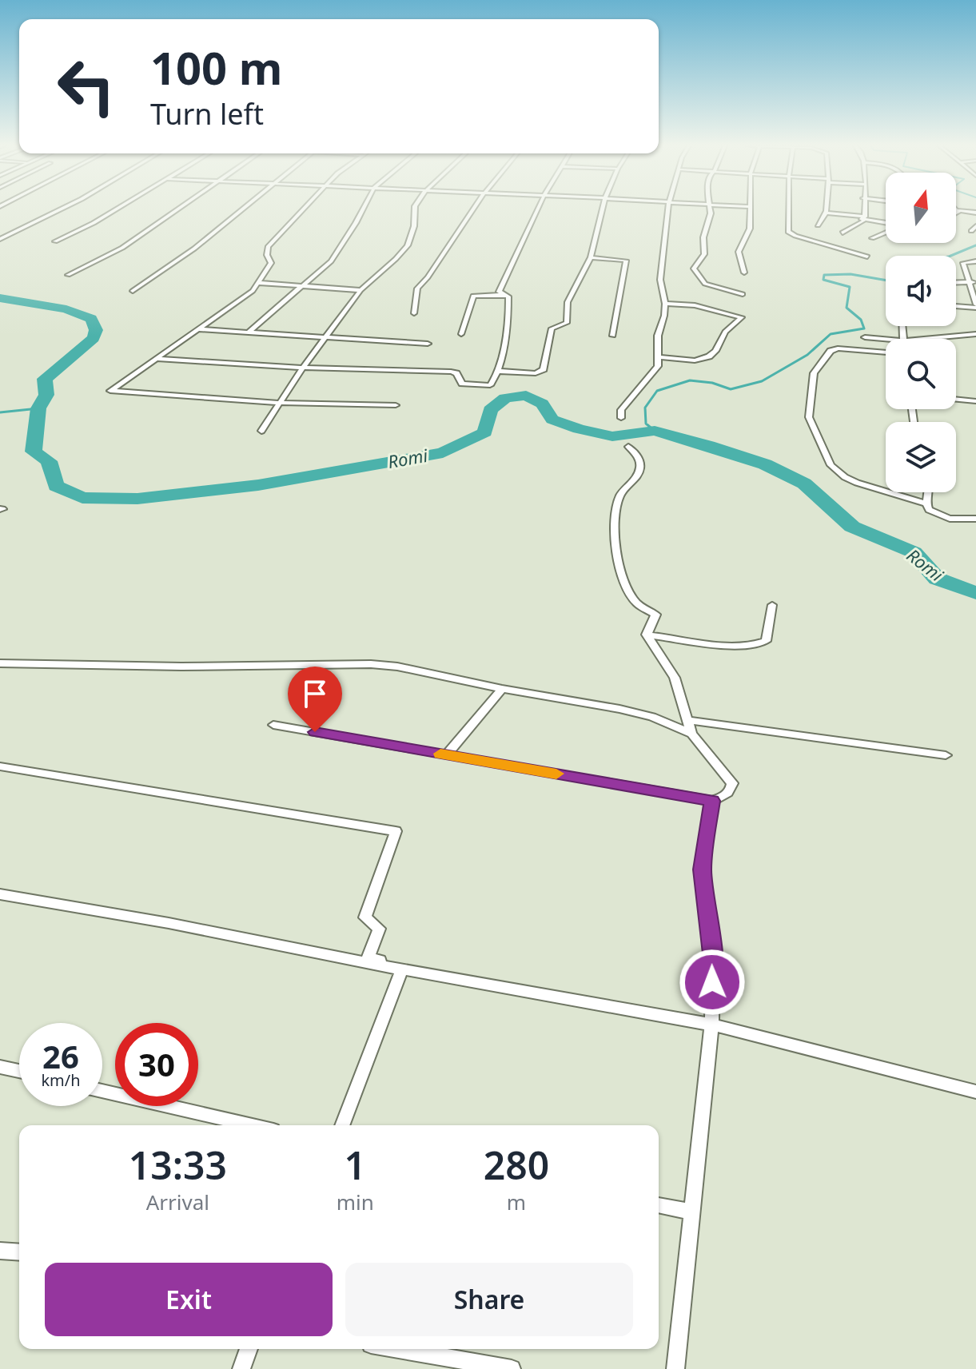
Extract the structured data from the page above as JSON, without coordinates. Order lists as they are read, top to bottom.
{
  "water": ["Romi"],
  "north": "top",
  "page": {
    "turn": ["100 m", "Turn left"],
    "speed": "26 km/h",
    "limit": "30",
    "eta": [
      "13:33",
      "Arrival",
      "1",
      "min",
      "280",
      "m"
    ],
    "buttons": ["Exit", "Share"]
  }
}
